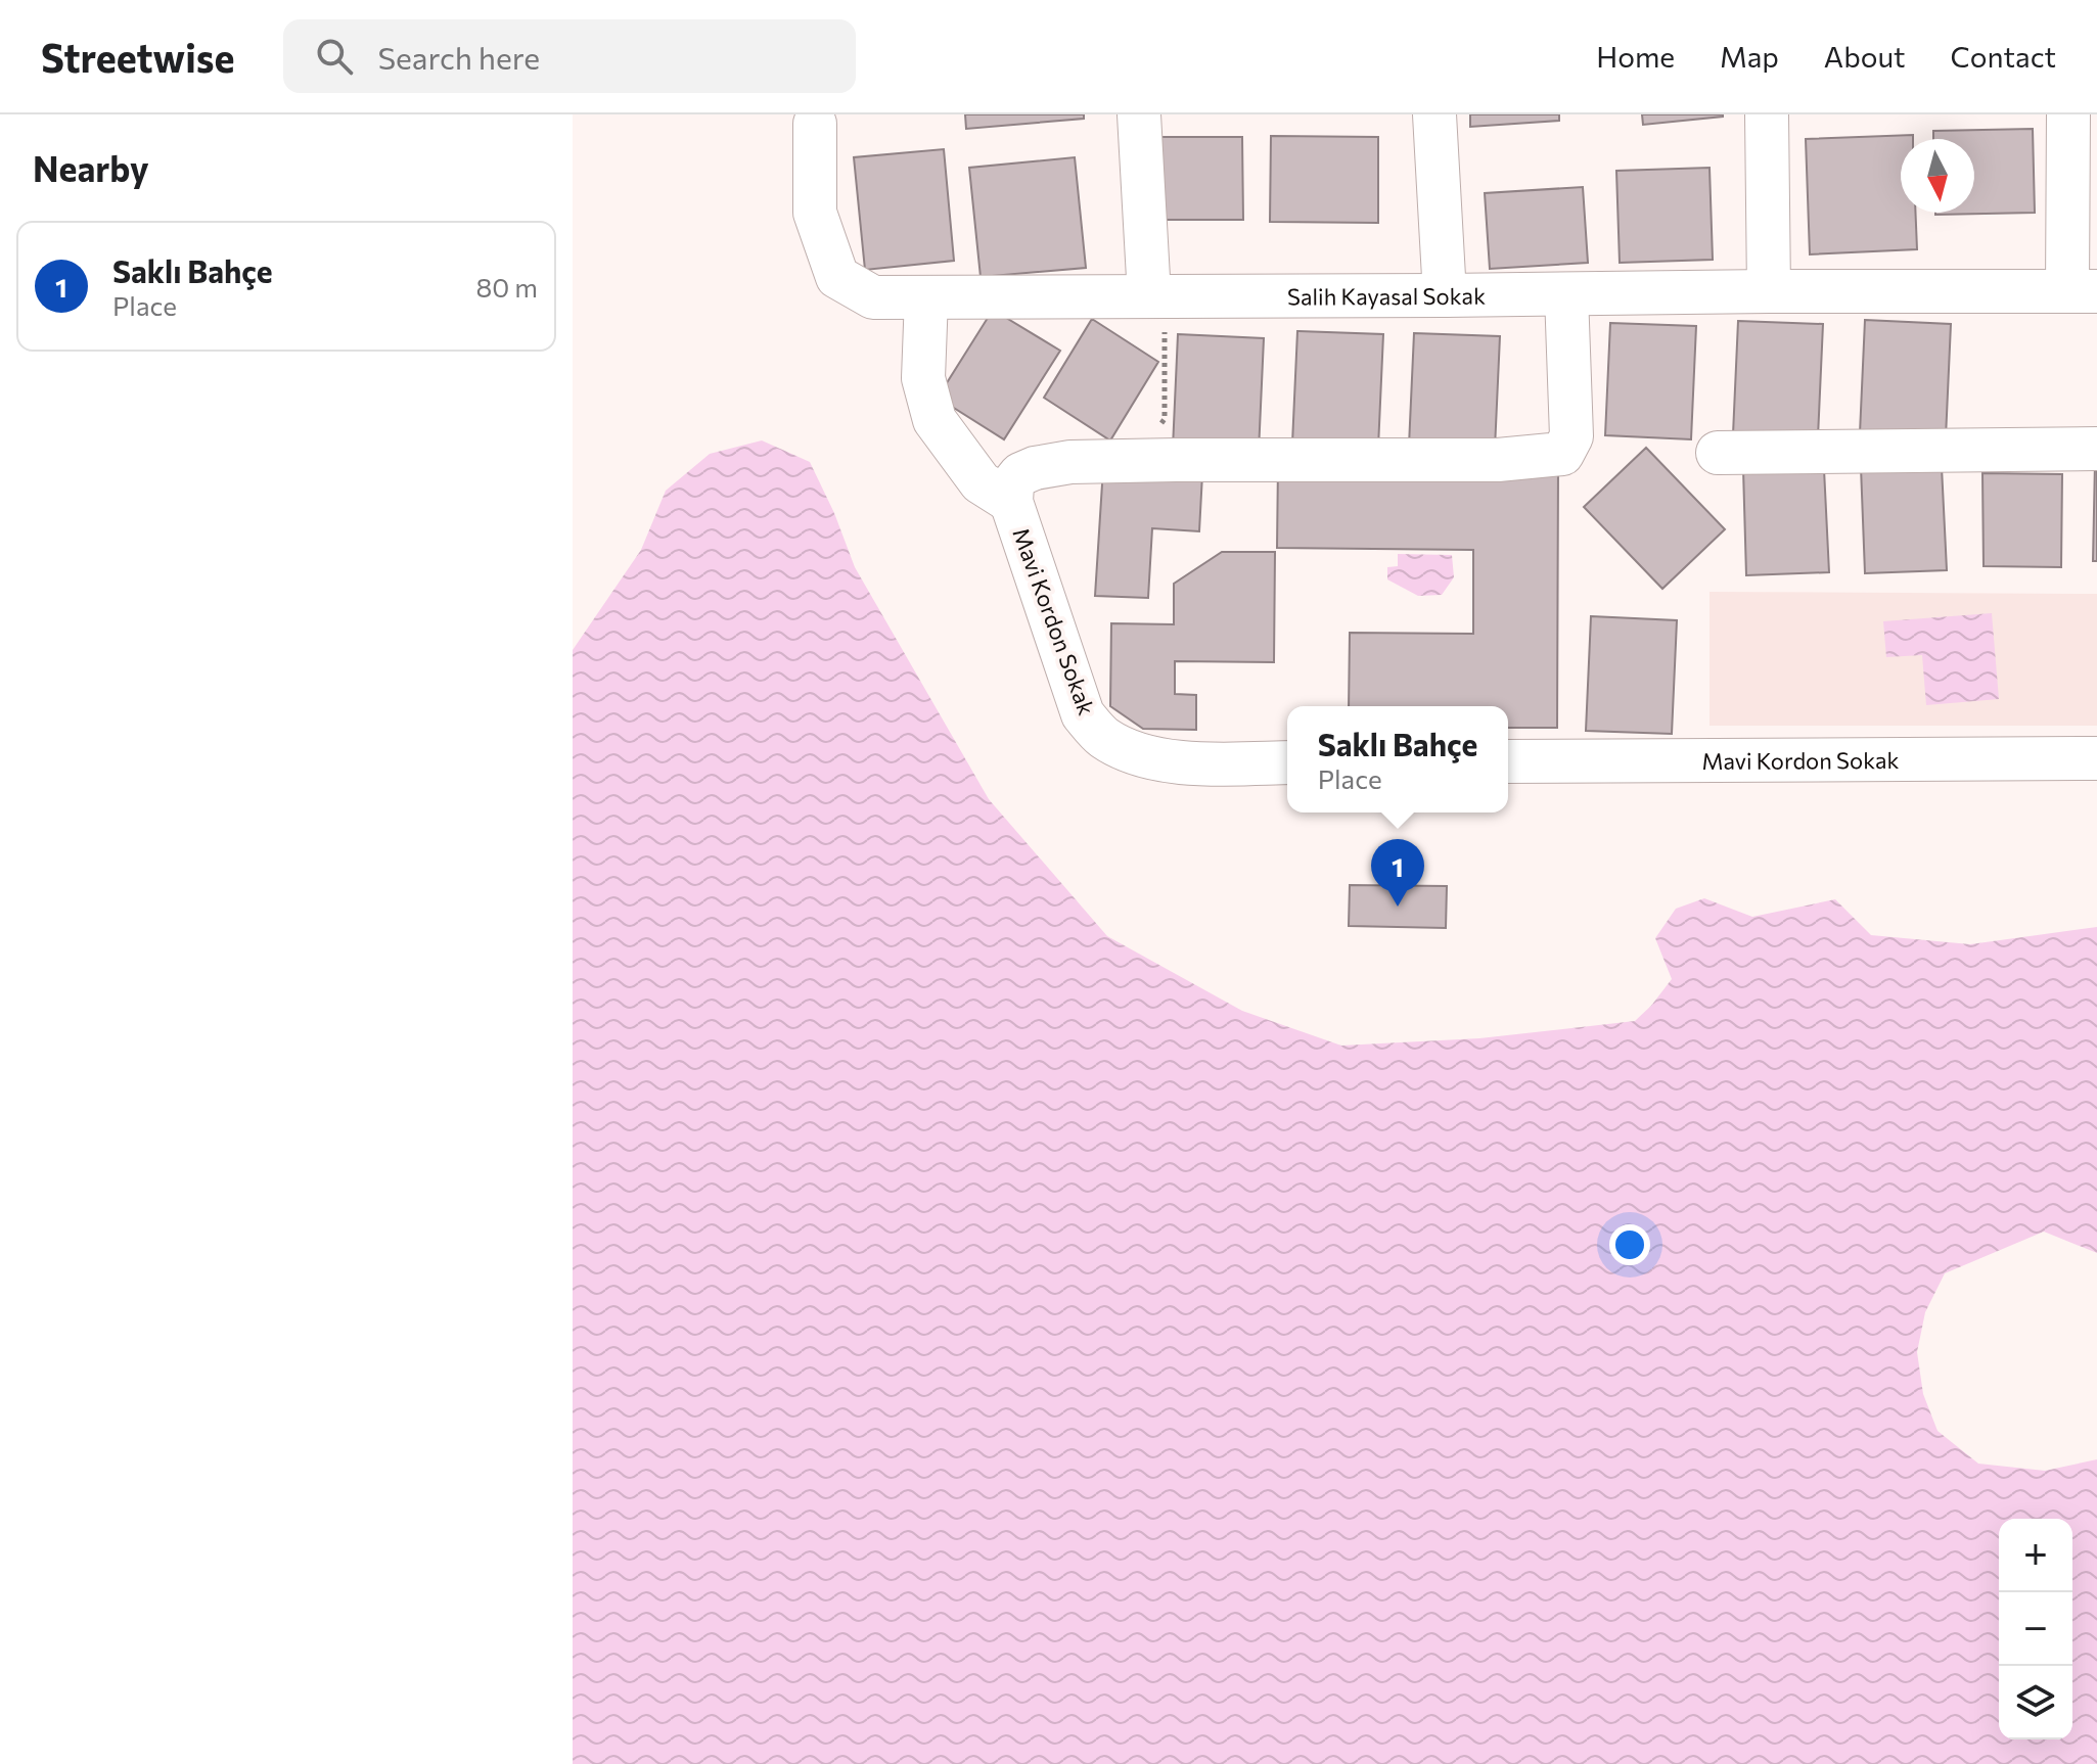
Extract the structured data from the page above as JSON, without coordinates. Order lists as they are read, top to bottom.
{
  "streets": {
    "street": ["Salih Kayasal Sokak", "Mavi Kordon Sokak"]
  },
  "north": "bottom",
  "page": {
    "header": "Streetwise",
    "search": "Search here",
    "nav": [
      "Home",
      "Map",
      "About",
      "Contact"
    ],
    "heading": "Nearby",
    "list": [
      {
        "mark": "1",
        "name": "Saklı Bahçe",
        "note": "Place",
        "value": "80 m"
      }
    ],
    "popup": ["Saklı Bahçe", "Place"],
    "pins": "1",
    "map_buttons": ["+", "−"]
  }
}
